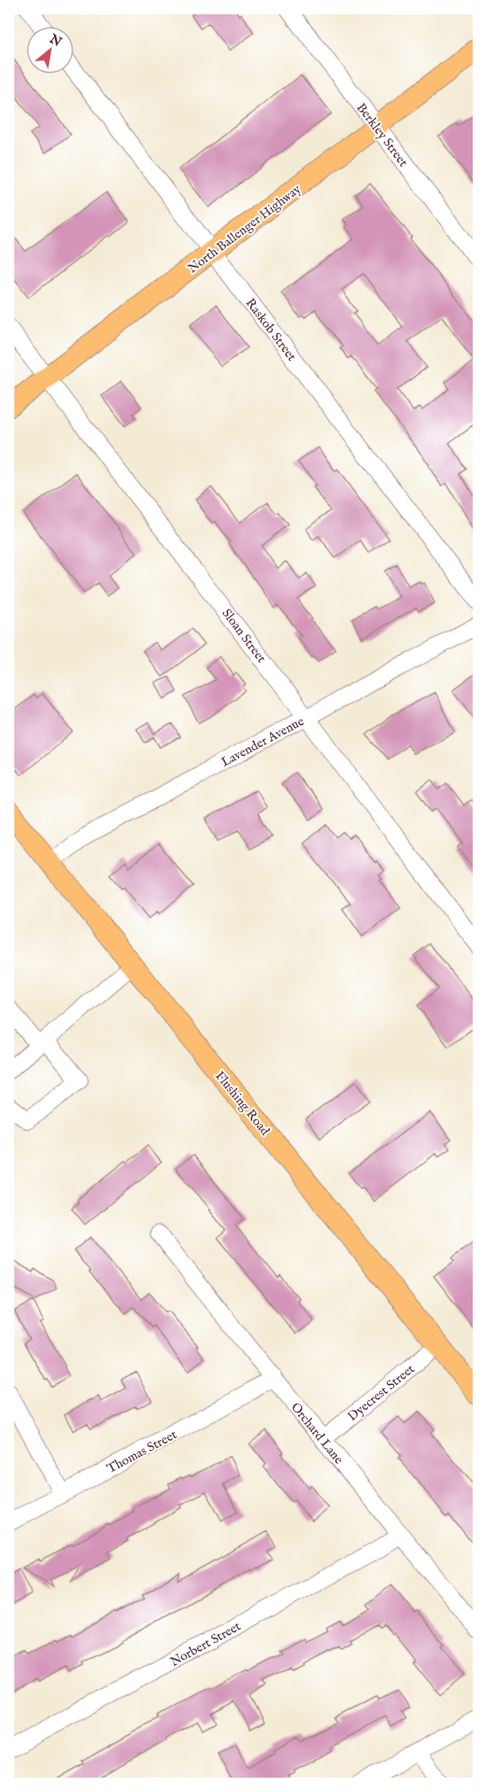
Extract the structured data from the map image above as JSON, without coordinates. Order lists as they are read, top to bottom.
{
  "streets": {
    "main road": ["North Ballenger Highway", "Flushing Road"],
    "street": [
      "Berkley Street",
      "Raskob Street",
      "Sloan Street",
      "Lavender Avenue",
      "Dyecrest Street",
      "Orchard Lane",
      "Thomas Street",
      "Norbert Street"
    ]
  },
  "crossings": [
    ["Berkley Street", "North Ballenger Highway"],
    ["North Ballenger Highway", "Raskob Street"],
    ["North Ballenger Highway", "Sloan Street"],
    ["Sloan Street", "Lavender Avenue"],
    ["Lavender Avenue", "Flushing Road"],
    ["Flushing Road", "Dyecrest Street"],
    ["Dyecrest Street", "Orchard Lane"],
    ["Orchard Lane", "Thomas Street"],
    ["Orchard Lane", "Norbert Street"]
  ],
  "north": "top right"
}
